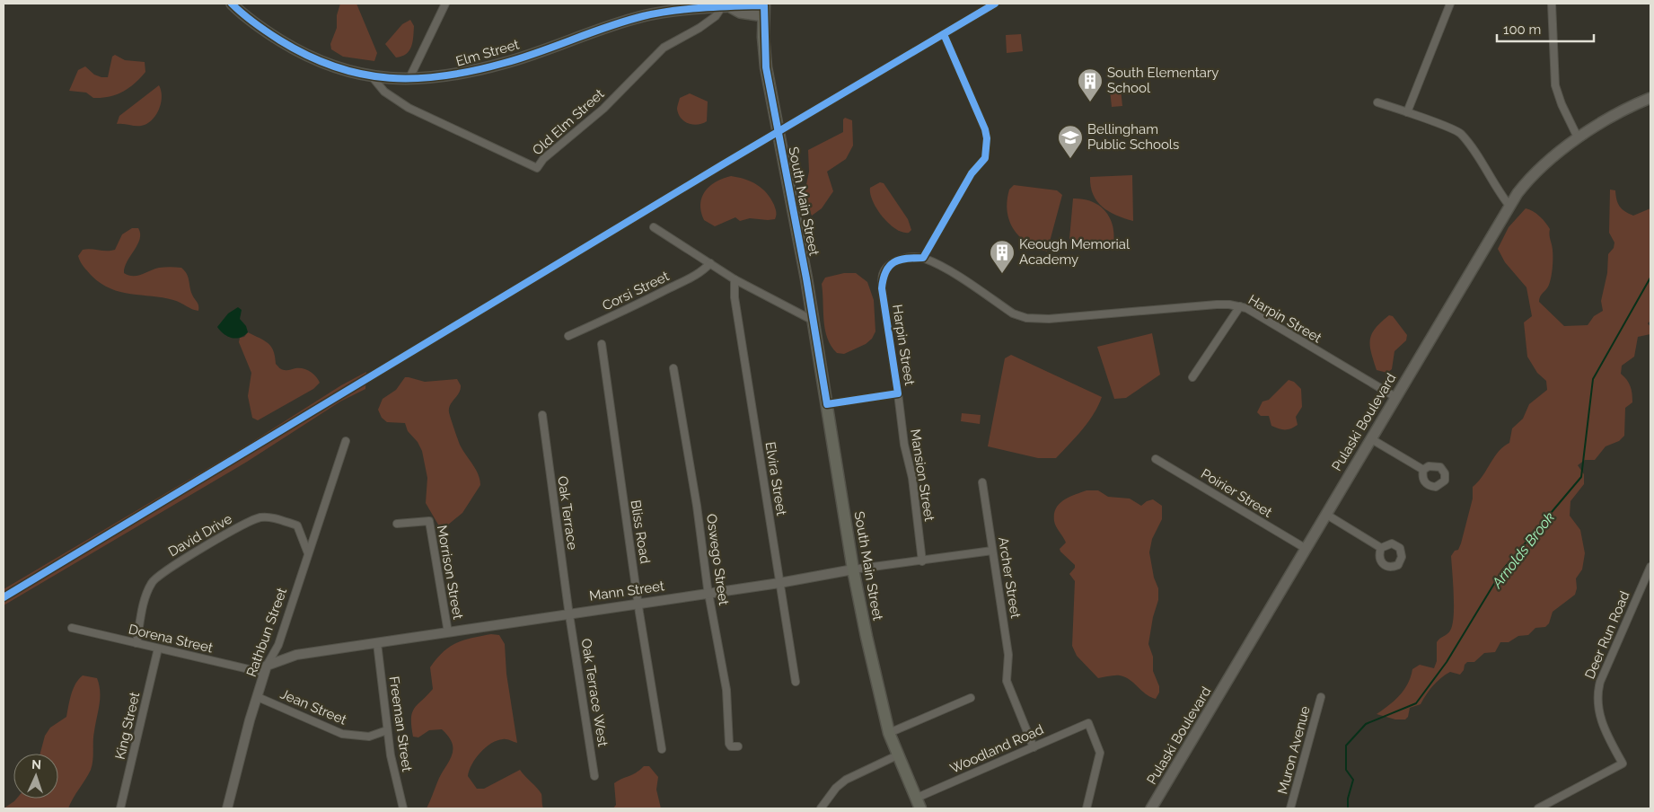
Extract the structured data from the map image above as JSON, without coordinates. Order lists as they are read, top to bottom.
{
  "streets": {
    "main road": ["Elm Street", "South Main Street", "Pulaski Boulevard"],
    "street": [
      "Old Elm Street",
      "Corsi Street",
      "Harpin Street",
      "Mansion Street",
      "Elvira Street",
      "Poirier Street",
      "Oak Terrace",
      "Bliss Road",
      "David Drive",
      "Oswego Street",
      "Morrison Street",
      "Archer Street",
      "Mann Street",
      "Rathbun Street",
      "Deer Run Road",
      "Dorena Street",
      "Oak Terrace West",
      "Jean Street",
      "Freeman Street",
      "King Street",
      "Woodland Road",
      "Muron Avenue"
    ]
  },
  "crossings": [
    ["Elm Street", "Old Elm Street"],
    ["Elm Street", "South Main Street"],
    ["South Main Street", "Harpin Street"],
    ["South Main Street", "Mann Street"],
    ["South Main Street", "Woodland Road"],
    ["Harpin Street", "Pulaski Boulevard"],
    ["Harpin Street", "Mansion Street"],
    ["Pulaski Boulevard", "Poirier Street"],
    ["Mansion Street", "Mann Street"],
    ["Elvira Street", "Mann Street"],
    ["Oak Terrace", "Mann Street"],
    ["Oak Terrace", "Oak Terrace West"],
    ["Bliss Road", "Mann Street"],
    ["David Drive", "Rathbun Street"],
    ["David Drive", "Dorena Street"],
    ["Oswego Street", "Mann Street"],
    ["Morrison Street", "Mann Street"],
    ["Archer Street", "Mann Street"],
    ["Archer Street", "Woodland Road"],
    ["Mann Street", "Rathbun Street"],
    ["Mann Street", "Dorena Street"],
    ["Mann Street", "Oak Terrace West"],
    ["Mann Street", "Freeman Street"],
    ["Rathbun Street", "Dorena Street"],
    ["Rathbun Street", "Jean Street"],
    ["Dorena Street", "King Street"],
    ["Jean Street", "Freeman Street"]
  ],
  "water": ["Arnolds Brook"],
  "places": {
    "building": ["South Elementary School", "Keough Memorial Academy"],
    "school or university": ["Bellingham Public Schools"]
  },
  "scale_bar": "100 m",
  "north": "top"
}
